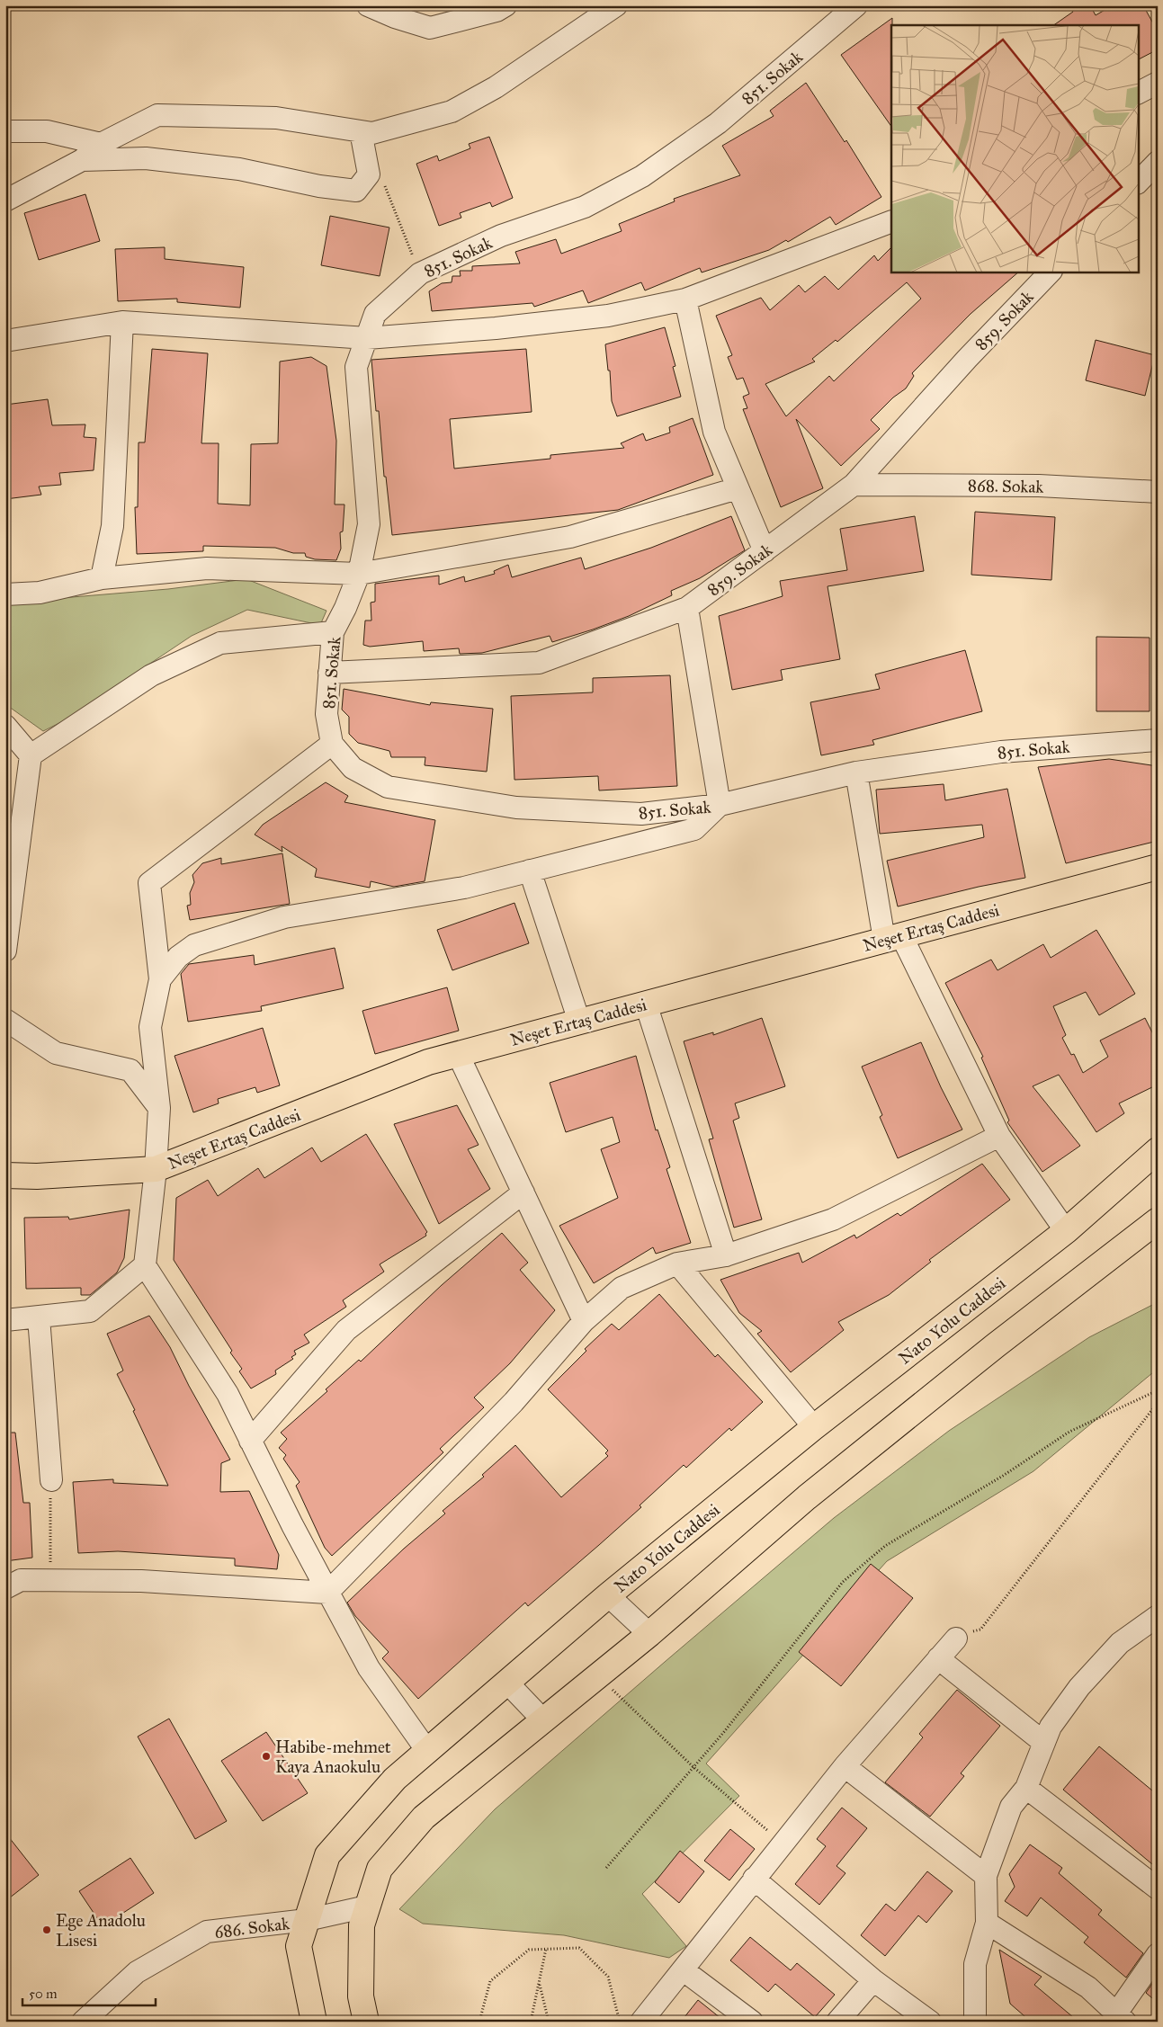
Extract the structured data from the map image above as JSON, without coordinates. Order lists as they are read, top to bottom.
{
  "streets": {
    "main road": ["Neşet Ertaş Caddesi", "Nato Yolu Caddesi"],
    "street": [
      "851. Sokak",
      "859. Sokak",
      "868. Sokak",
      "686. Sokak"
    ]
  },
  "crossings": [
    ["851. Sokak", "859. Sokak"],
    ["859. Sokak", "868. Sokak"],
    ["Nato Yolu Caddesi", "686. Sokak"]
  ],
  "places": ["Habibe-mehmet Kaya Anaokulu", "Ege Anadolu Lisesi"],
  "scale_bar": "50 m"
}
